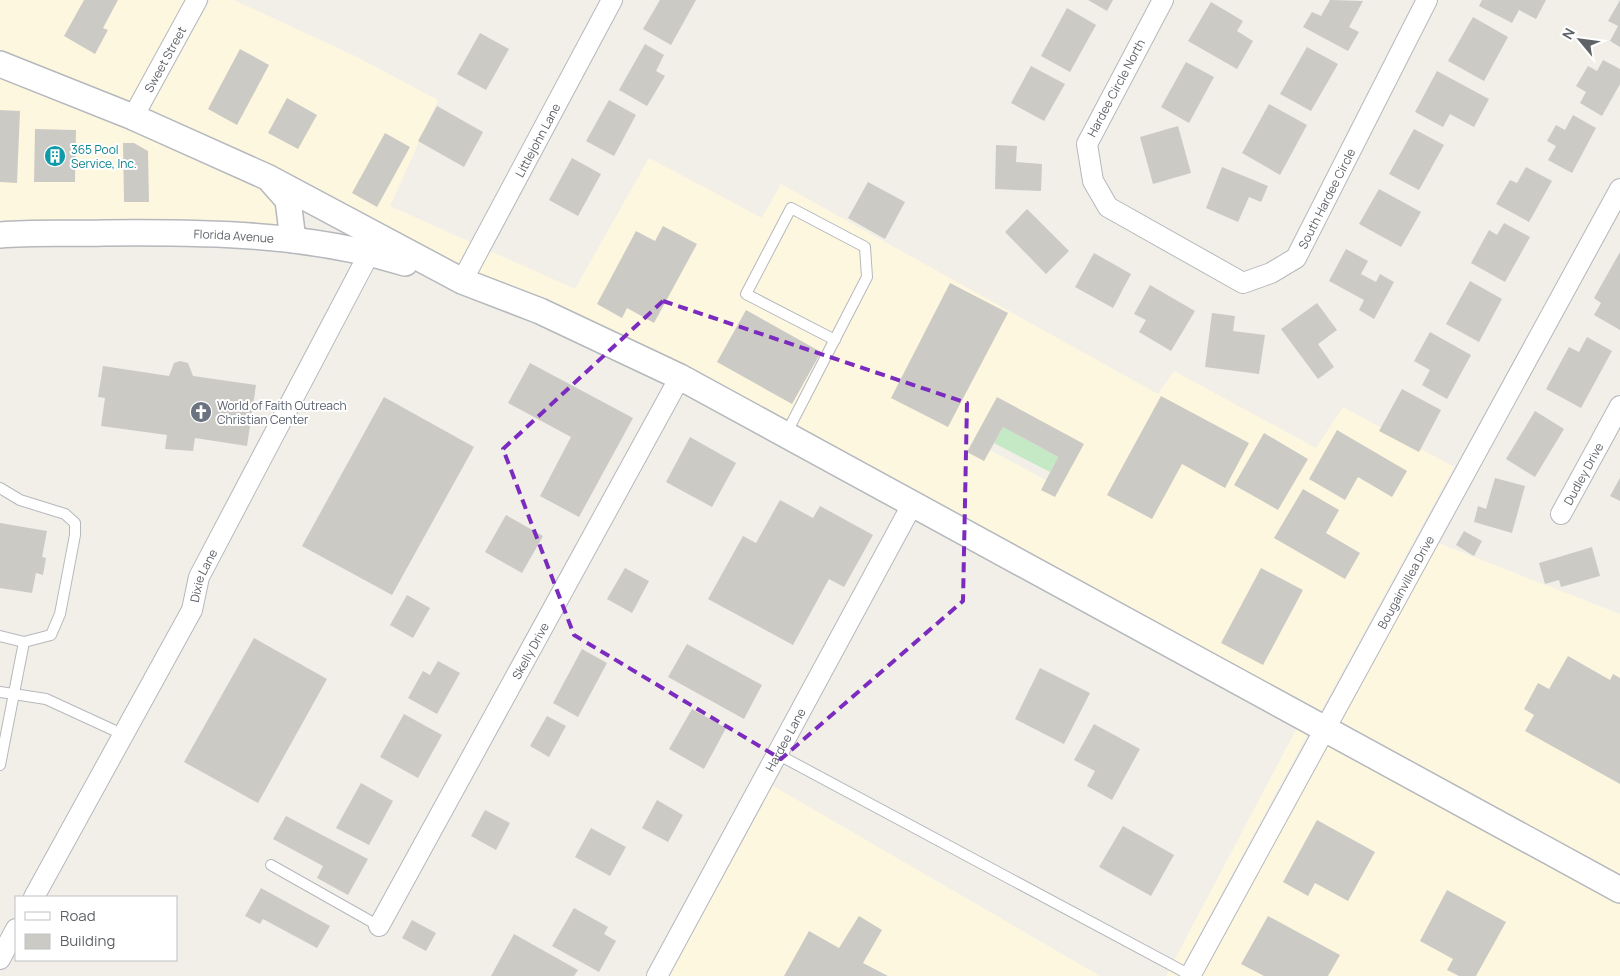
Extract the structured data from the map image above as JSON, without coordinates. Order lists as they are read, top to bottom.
{
  "streets": {
    "street": [
      "Sweet Street",
      "Hardee Circle North",
      "Littlejohn Lane",
      "South Hardee Circle",
      "Florida Avenue",
      "Dudley Drive",
      "Dixie Lane",
      "Bougainvillea Drive",
      "Skelly Drive",
      "Hardee Lane"
    ]
  },
  "crossings": [
    ["Hardee Circle North", "South Hardee Circle"],
    ["Littlejohn Lane", "Florida Avenue"],
    ["Florida Avenue", "Dixie Lane"]
  ],
  "places": {
    "building": ["365 Pool Service, Inc."],
    "church": ["World of Faith Outreach Christian Center"]
  },
  "legend": ["Road", "Building"],
  "north": "top left"
}
